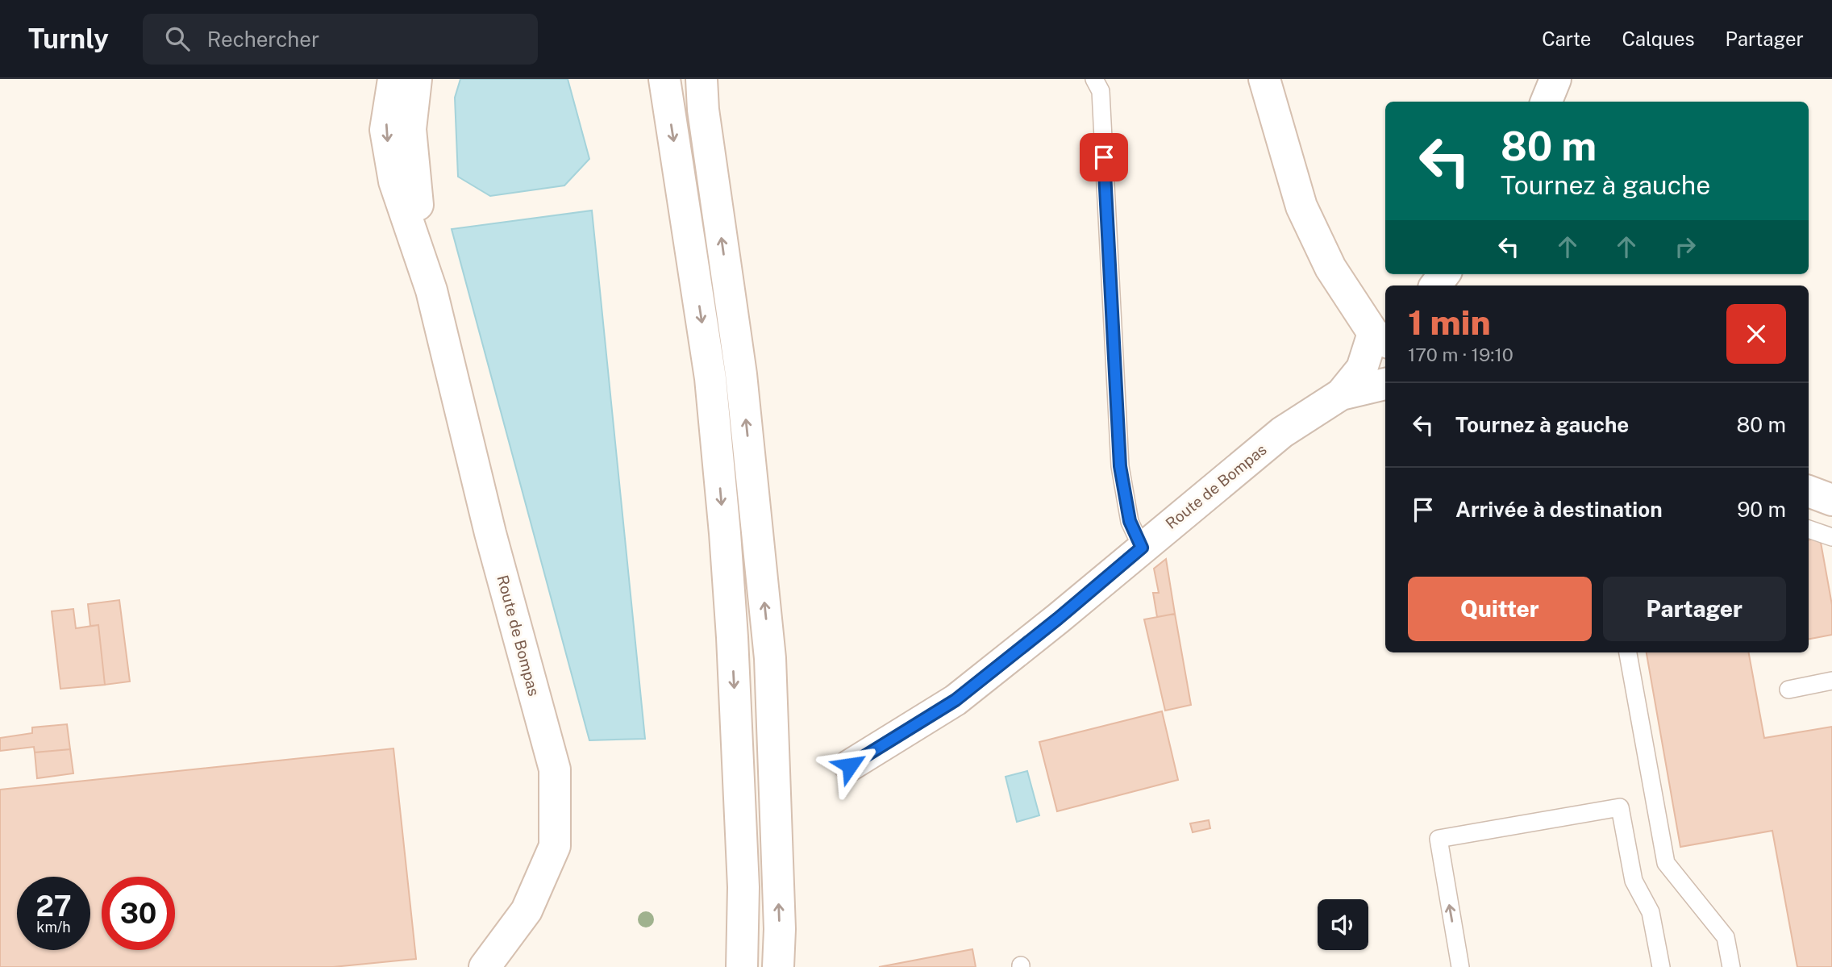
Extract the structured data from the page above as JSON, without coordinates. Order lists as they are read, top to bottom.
{
  "streets": {
    "main road": ["Route de Bompas"]
  },
  "page": {
    "header": "Turnly",
    "search": "Rechercher",
    "nav": ["Carte", "Calques", "Partager"],
    "turn": ["80 m", "Tournez à gauche"],
    "heading": ["1 min", "170 m · 19:10"],
    "list": [
      {
        "name": "Tournez à gauche",
        "value": "80 m"
      },
      {
        "name": "Arrivée à destination",
        "value": "90 m"
      }
    ],
    "buttons": ["Quitter", "Partager"],
    "speed": "27 km/h",
    "limit": "30"
  }
}
